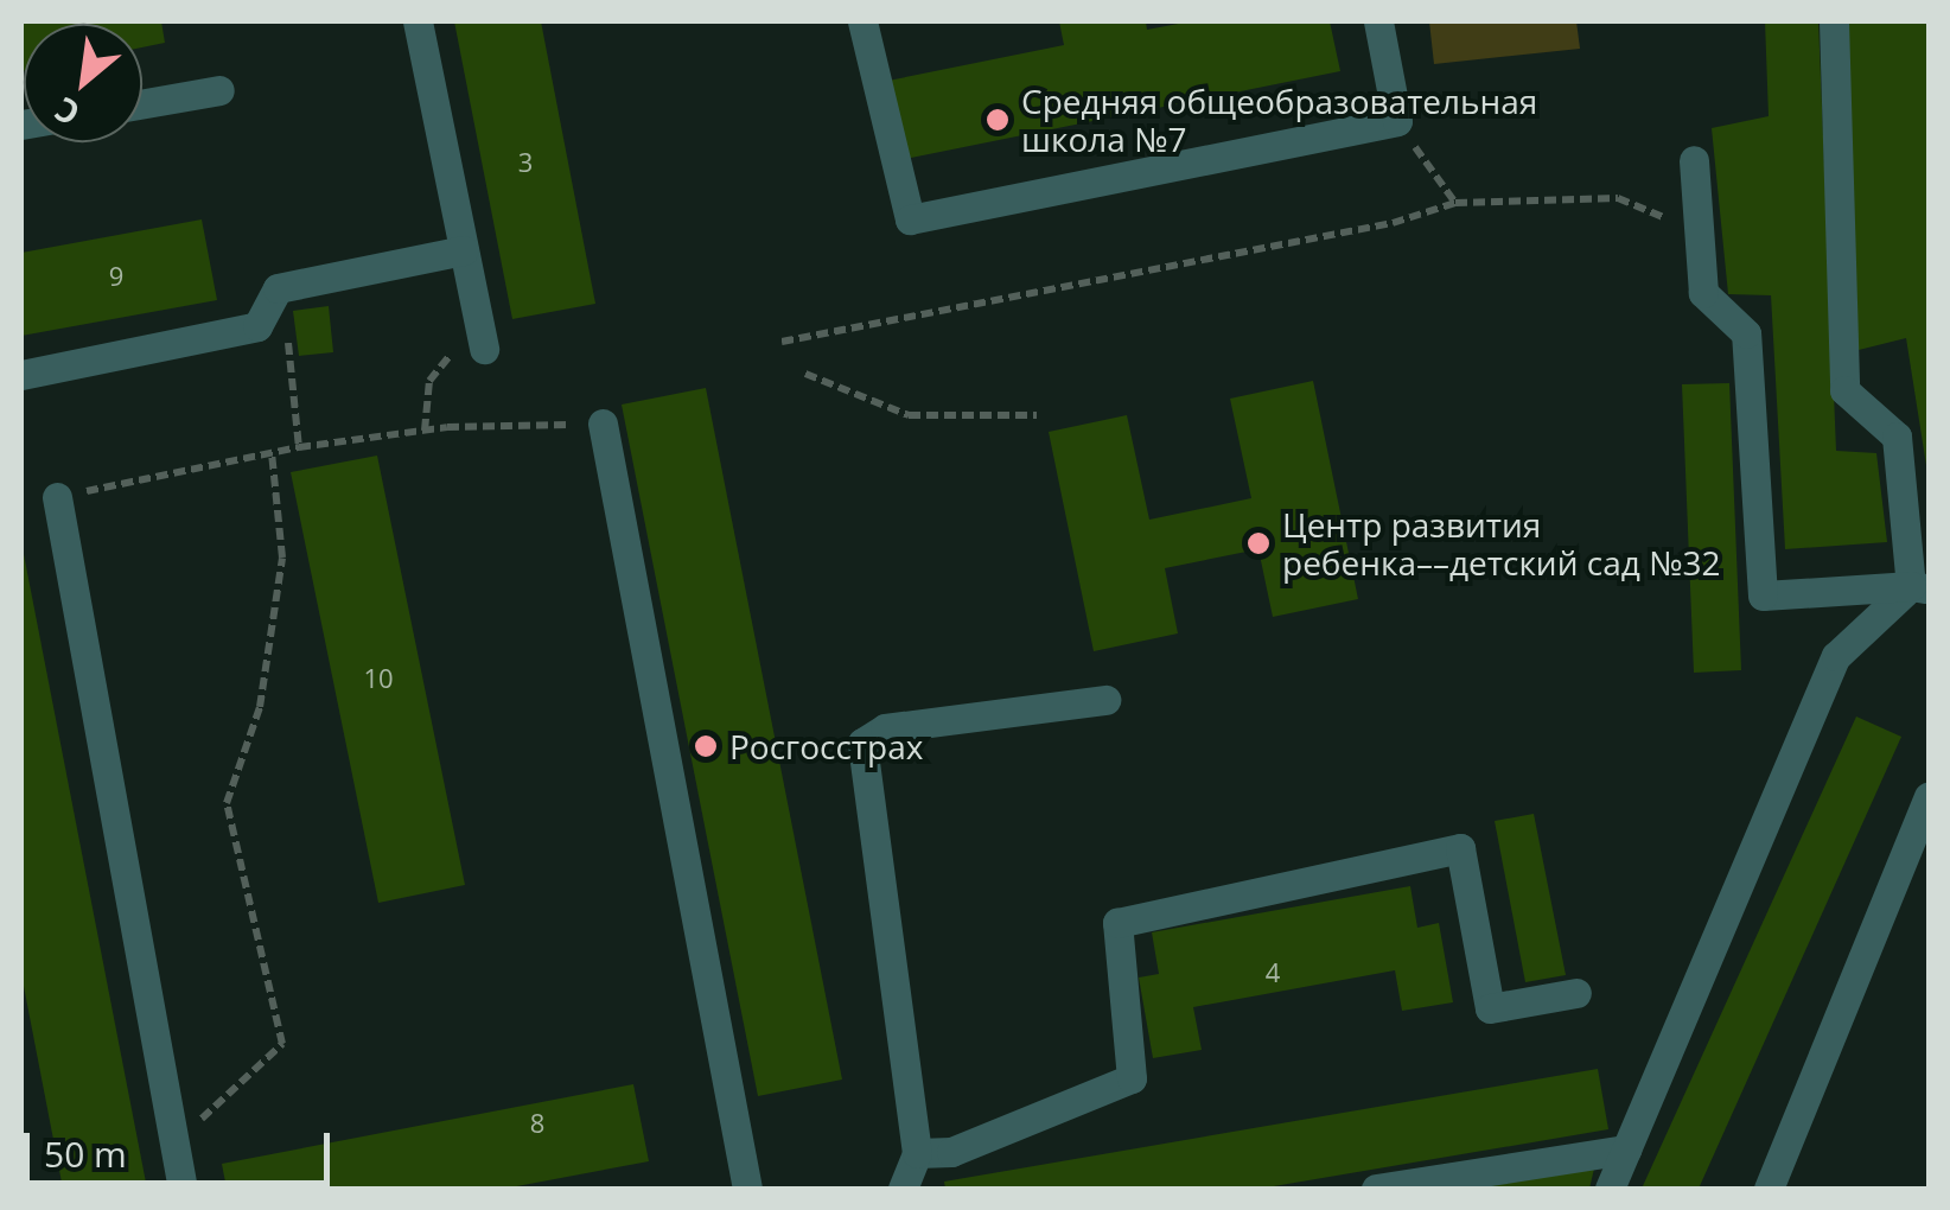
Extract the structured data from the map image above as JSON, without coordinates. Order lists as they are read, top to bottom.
{
  "places": ["Средняя общеобразовательная школа №7", "Центр развития ребенка––детский сад №32", "Росгосстрах"],
  "house_numbers": [
    "3",
    "9",
    "10",
    "4",
    "8"
  ],
  "scale_bar": "50 m",
  "north": "bottom left"
}
